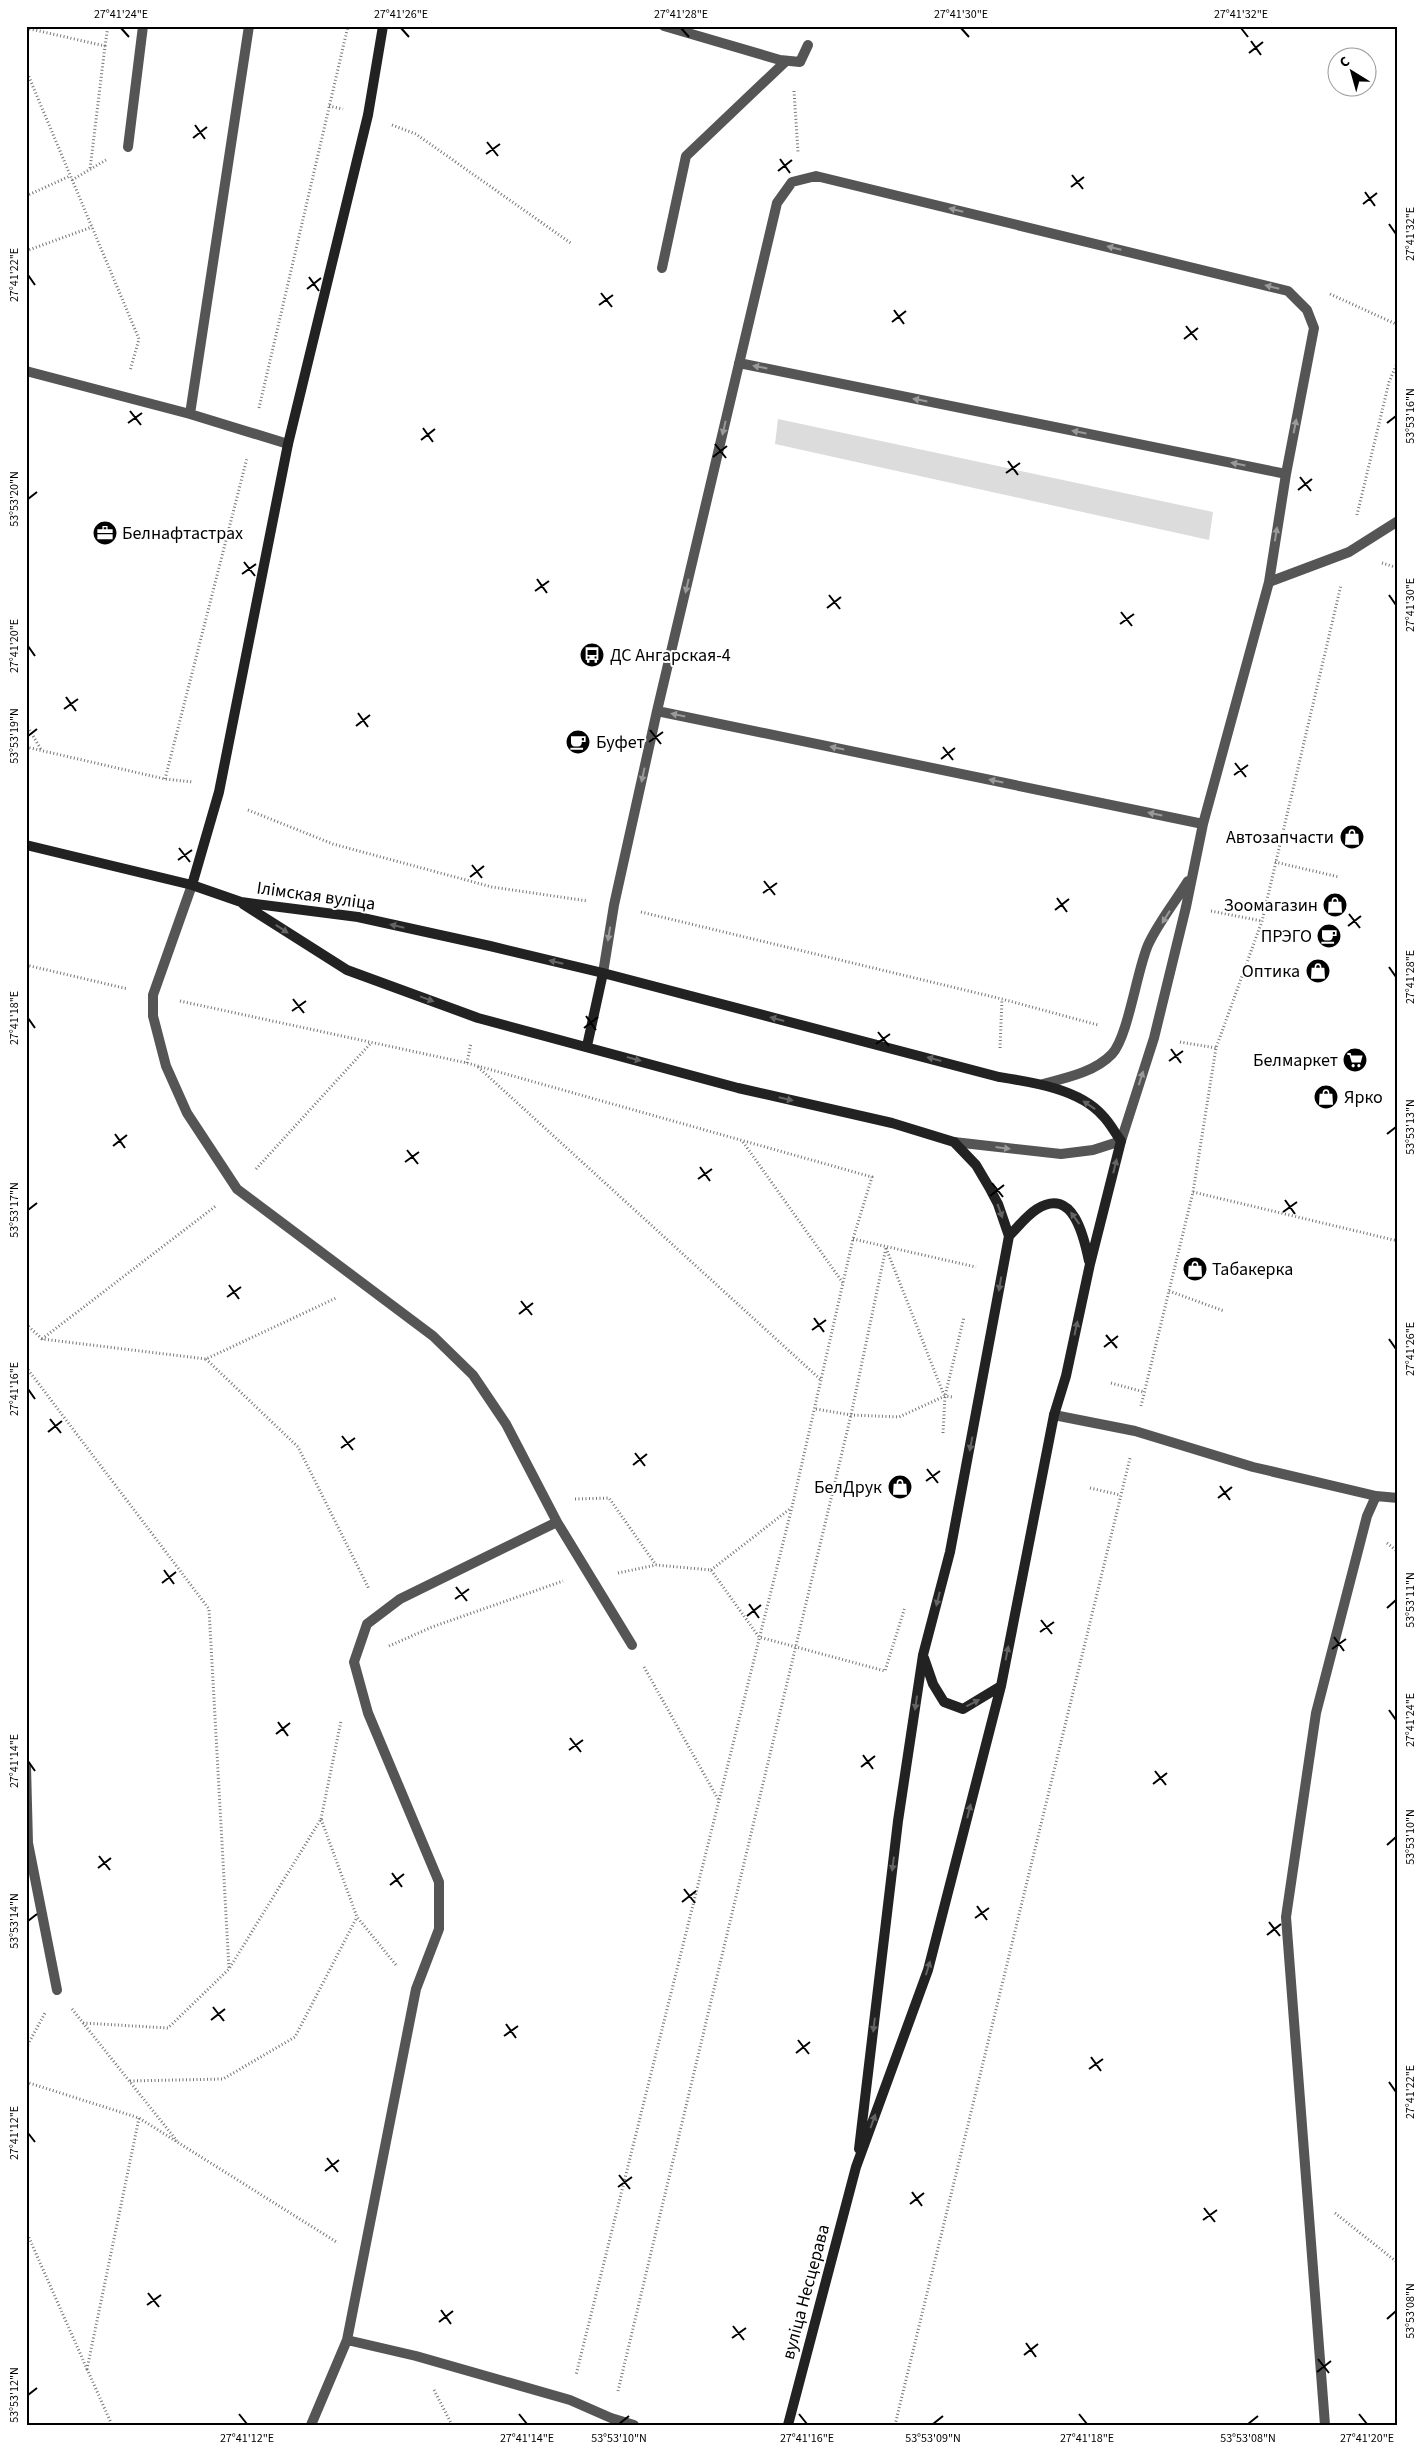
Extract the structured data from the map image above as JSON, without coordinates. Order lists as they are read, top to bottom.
{
  "streets": {
    "main road": ["Ілімская вуліца", "вуліца Несцерава"]
  },
  "places": {
    "office": ["Белнафтастрах"],
    "bus stop": ["ДС Ангарская-4"],
    "cafe": ["Буфет", "ПРЭГО"],
    "shop": [
      "Автозапчасти",
      "Зоомагазин",
      "Оптика",
      "Ярко",
      "Табакерка",
      "БелДрук"
    ],
    "supermarket": ["Белмаркет"]
  },
  "north": "top left",
  "coordinates": [
    "27°41'24\"E",
    "27°41'26\"E",
    "27°41'28\"E",
    "27°41'30\"E",
    "27°41'32\"E",
    "27°41'22\"E",
    "53°53'16\"N",
    "53°53'20\"N",
    "27°41'20\"E",
    "53°53'19\"N",
    "27°41'18\"E",
    "53°53'13\"N",
    "53°53'17\"N",
    "27°41'16\"E",
    "53°53'11\"N",
    "27°41'14\"E",
    "53°53'10\"N",
    "53°53'14\"N",
    "27°41'12\"E",
    "53°53'08\"N",
    "53°53'12\"N",
    "53°53'09\"N"
  ]
}
